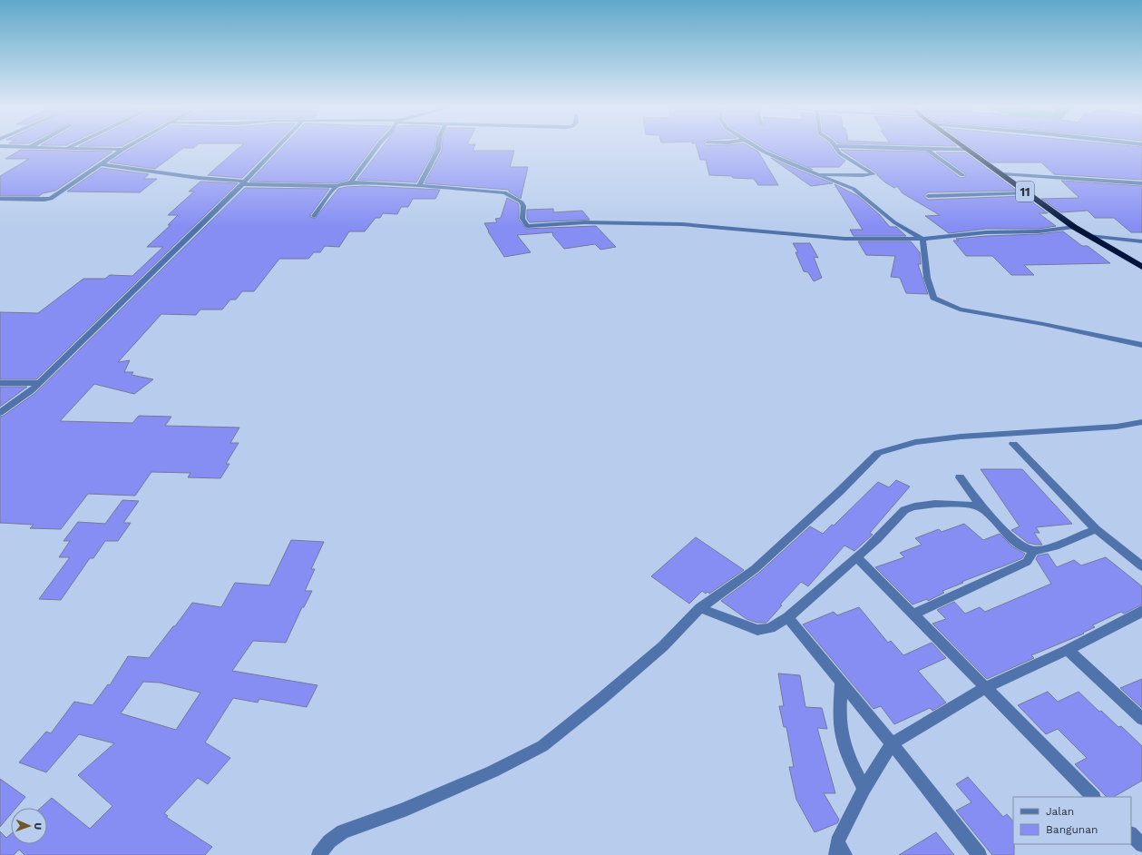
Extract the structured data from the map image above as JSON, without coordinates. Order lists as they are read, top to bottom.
{
  "streets": {
    "highway": ["11"]
  },
  "legend": ["Jalan", "Bangunan"],
  "north": "right"
}
